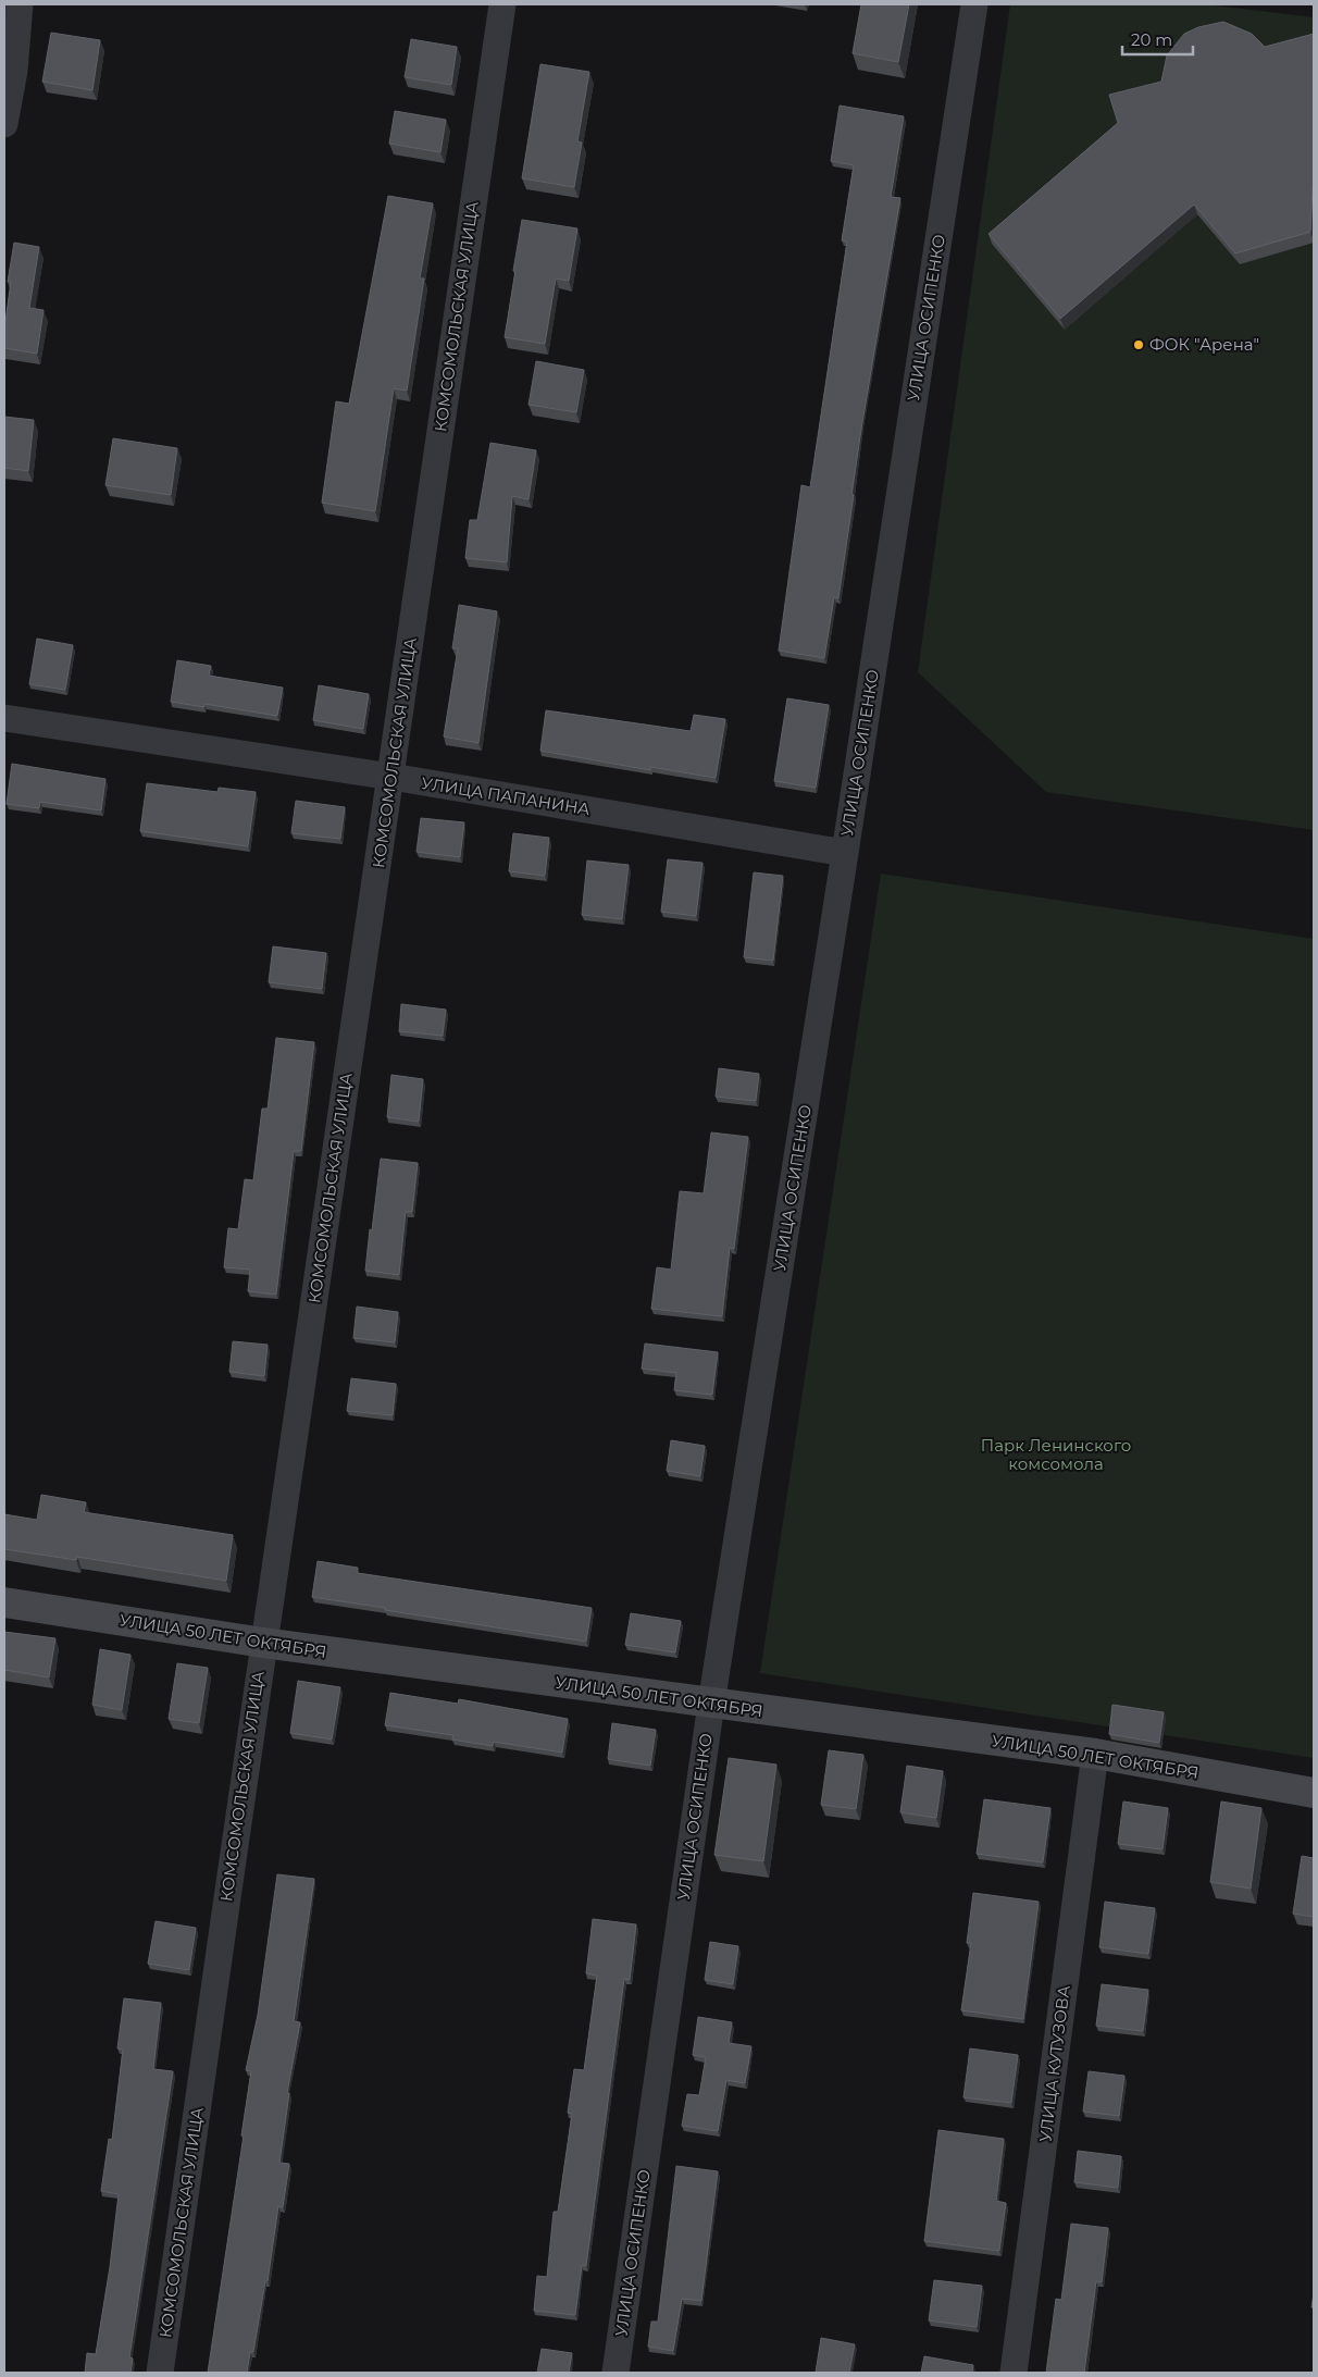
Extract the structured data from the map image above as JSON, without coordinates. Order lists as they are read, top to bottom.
{
  "streets": {
    "street": [
      "КОМСОМОЛЬСКАЯ УЛИЦА",
      "УЛИЦА ОСИПЕНКО",
      "УЛИЦА ПАПАНИНА",
      "УЛИЦА 50 ЛЕТ ОКТЯБРЯ",
      "УЛИЦА КУТУЗОВА"
    ]
  },
  "crossings": [
    ["КОМСОМОЛЬСКАЯ УЛИЦА", "УЛИЦА ПАПАНИНА"],
    ["КОМСОМОЛЬСКАЯ УЛИЦА", "УЛИЦА 50 ЛЕТ ОКТЯБРЯ"],
    ["УЛИЦА ОСИПЕНКО", "УЛИЦА ПАПАНИНА"],
    ["УЛИЦА ОСИПЕНКО", "УЛИЦА 50 ЛЕТ ОКТЯБРЯ"],
    ["УЛИЦА 50 ЛЕТ ОКТЯБРЯ", "УЛИЦА КУТУЗОВА"]
  ],
  "parks": ["Парк Ленинского комсомола"],
  "places": ["ФОК \"Арена\""],
  "scale_bar": "20 m"
}
